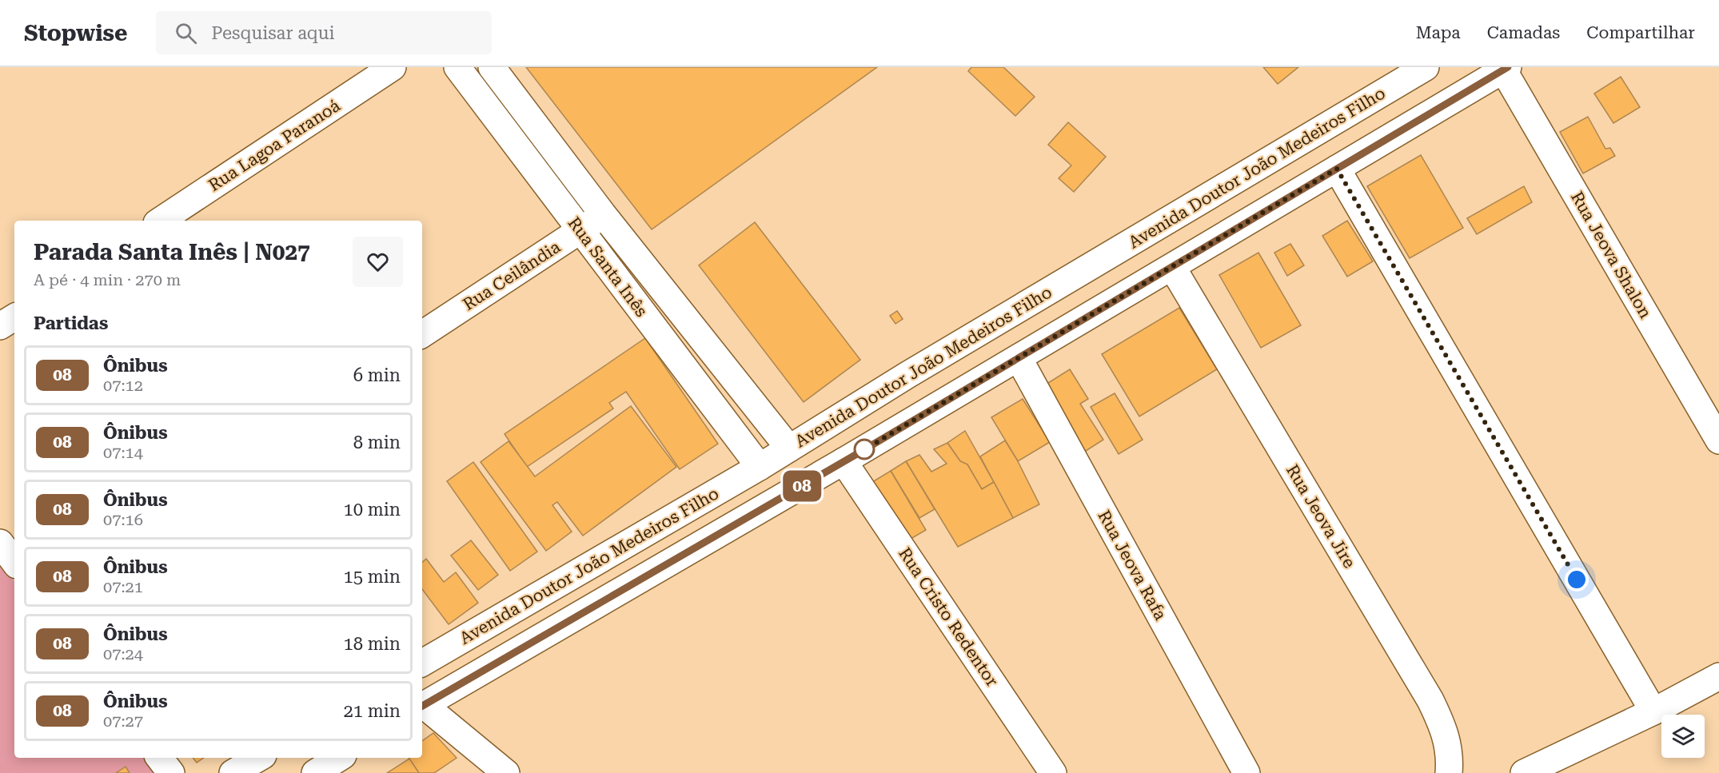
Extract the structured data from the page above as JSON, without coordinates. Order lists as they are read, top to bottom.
{
  "streets": {
    "street": [
      "Rua Lagoa Paranoá",
      "Avenida Doutor João Medeiros Filho",
      "Rua Jeova Shalon",
      "Rua Santa Inês",
      "Rua Ceilândia",
      "Rua Jeova Jire",
      "Rua Jeova Rafa",
      "Rua Cristo Redentor"
    ]
  },
  "crossings": [
    ["Avenida Doutor João Medeiros Filho", "Rua Santa Inês"],
    ["Rua Santa Inês", "Rua Ceilândia"]
  ],
  "lines": ["bus line 08"],
  "page": {
    "header": "Stopwise",
    "search": "Pesquisar aqui",
    "nav": ["Mapa", "Camadas", "Compartilhar"],
    "on_map": "08",
    "heading": [
      ["Parada Santa Inês | N027", "A pé · 4 min · 270 m"],
      "Partidas"
    ],
    "list": [
      {
        "mark": "08",
        "name": "Ônibus",
        "note": "07:12",
        "value": "6 min"
      },
      {
        "mark": "08",
        "name": "Ônibus",
        "note": "07:14",
        "value": "8 min"
      },
      {
        "mark": "08",
        "name": "Ônibus",
        "note": "07:16",
        "value": "10 min"
      },
      {
        "mark": "08",
        "name": "Ônibus",
        "note": "07:21",
        "value": "15 min"
      },
      {
        "mark": "08",
        "name": "Ônibus",
        "note": "07:24",
        "value": "18 min"
      },
      {
        "mark": "08",
        "name": "Ônibus",
        "note": "07:27",
        "value": "21 min"
      }
    ]
  }
}
